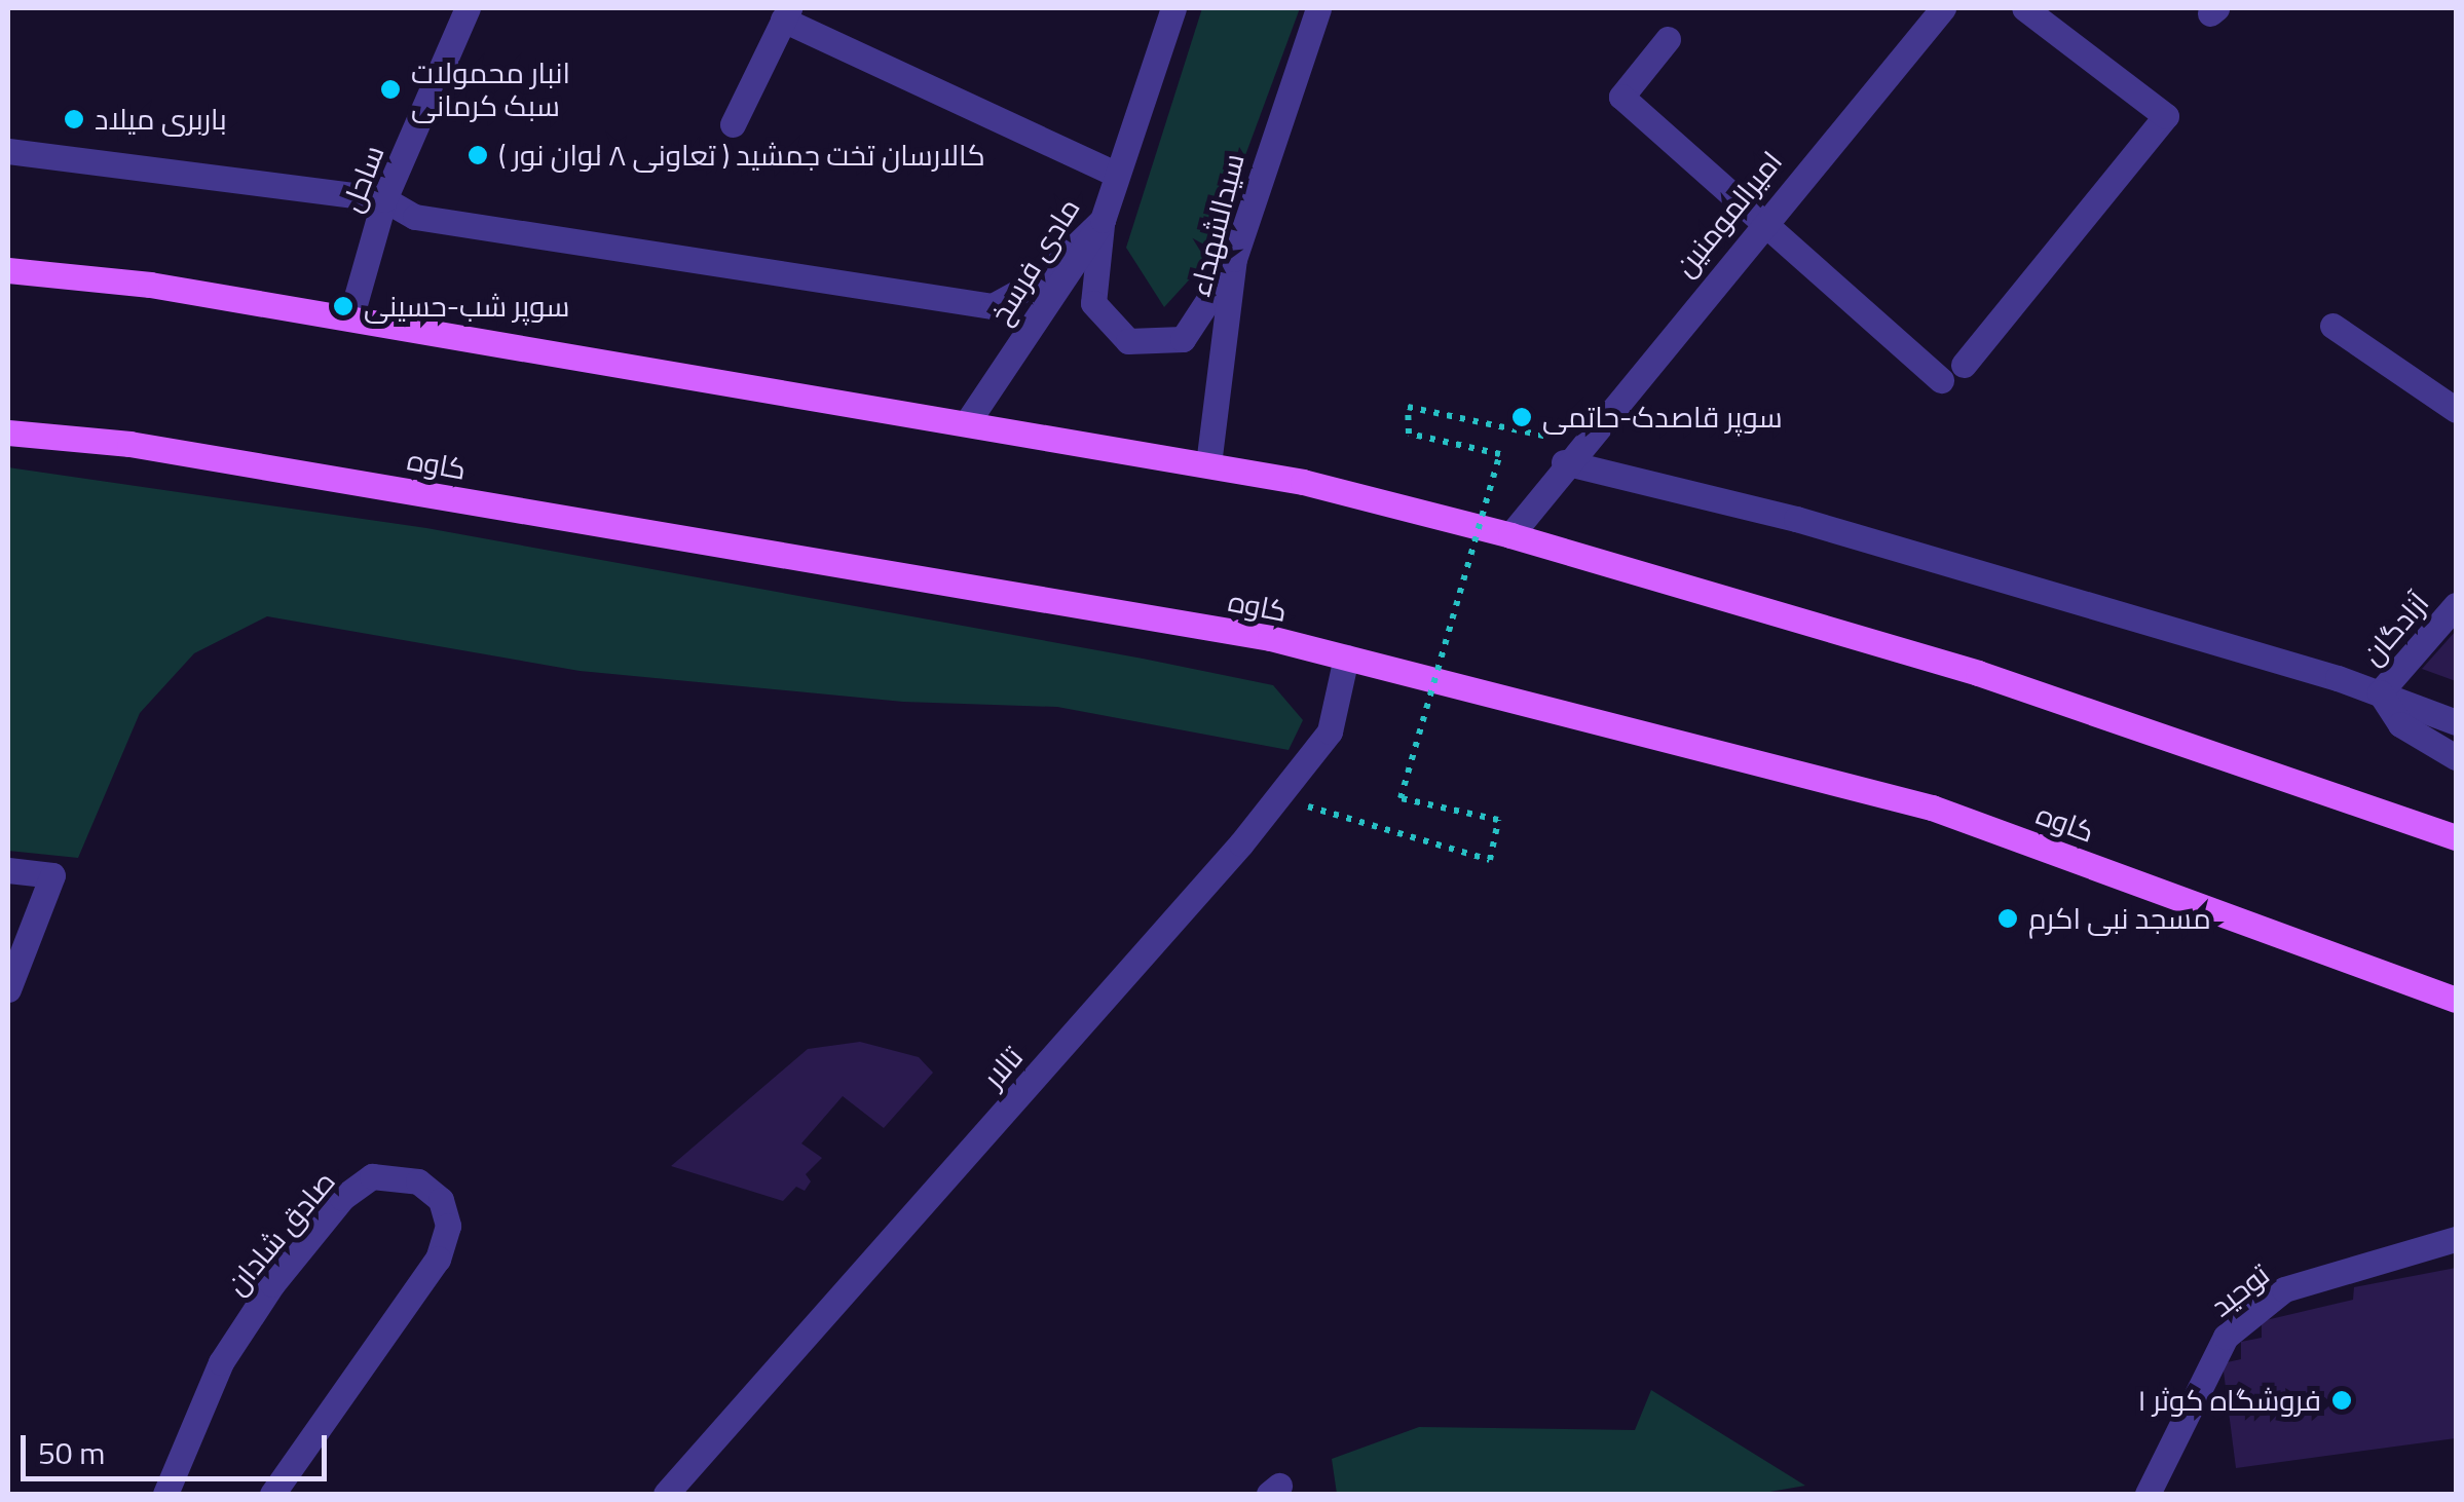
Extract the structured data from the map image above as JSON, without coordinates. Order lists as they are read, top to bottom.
{
  "streets": {
    "main road": ["کاوه"],
    "street": [
      "ساحل",
      "امیرالمومنین",
      "سیدالشهداء",
      "مادی فرسخ",
      "آزادگان",
      "تالار",
      "صادق شادان",
      "توحید"
    ]
  },
  "crossings": [
    ["کاوه", "تالار"]
  ],
  "places": [
    "انبار محمولات سبک کرمانی",
    "باربری میلاد",
    "کالارسان تخت جمشید ( تعاونی ۸ لوان نور )",
    "سوپر شب-حسینی",
    "سوپر قاصدک-حاتمی",
    "مسجد نبی اکرم",
    "فروشگاه کوثر ۱"
  ],
  "scale_bar": "50 m"
}
